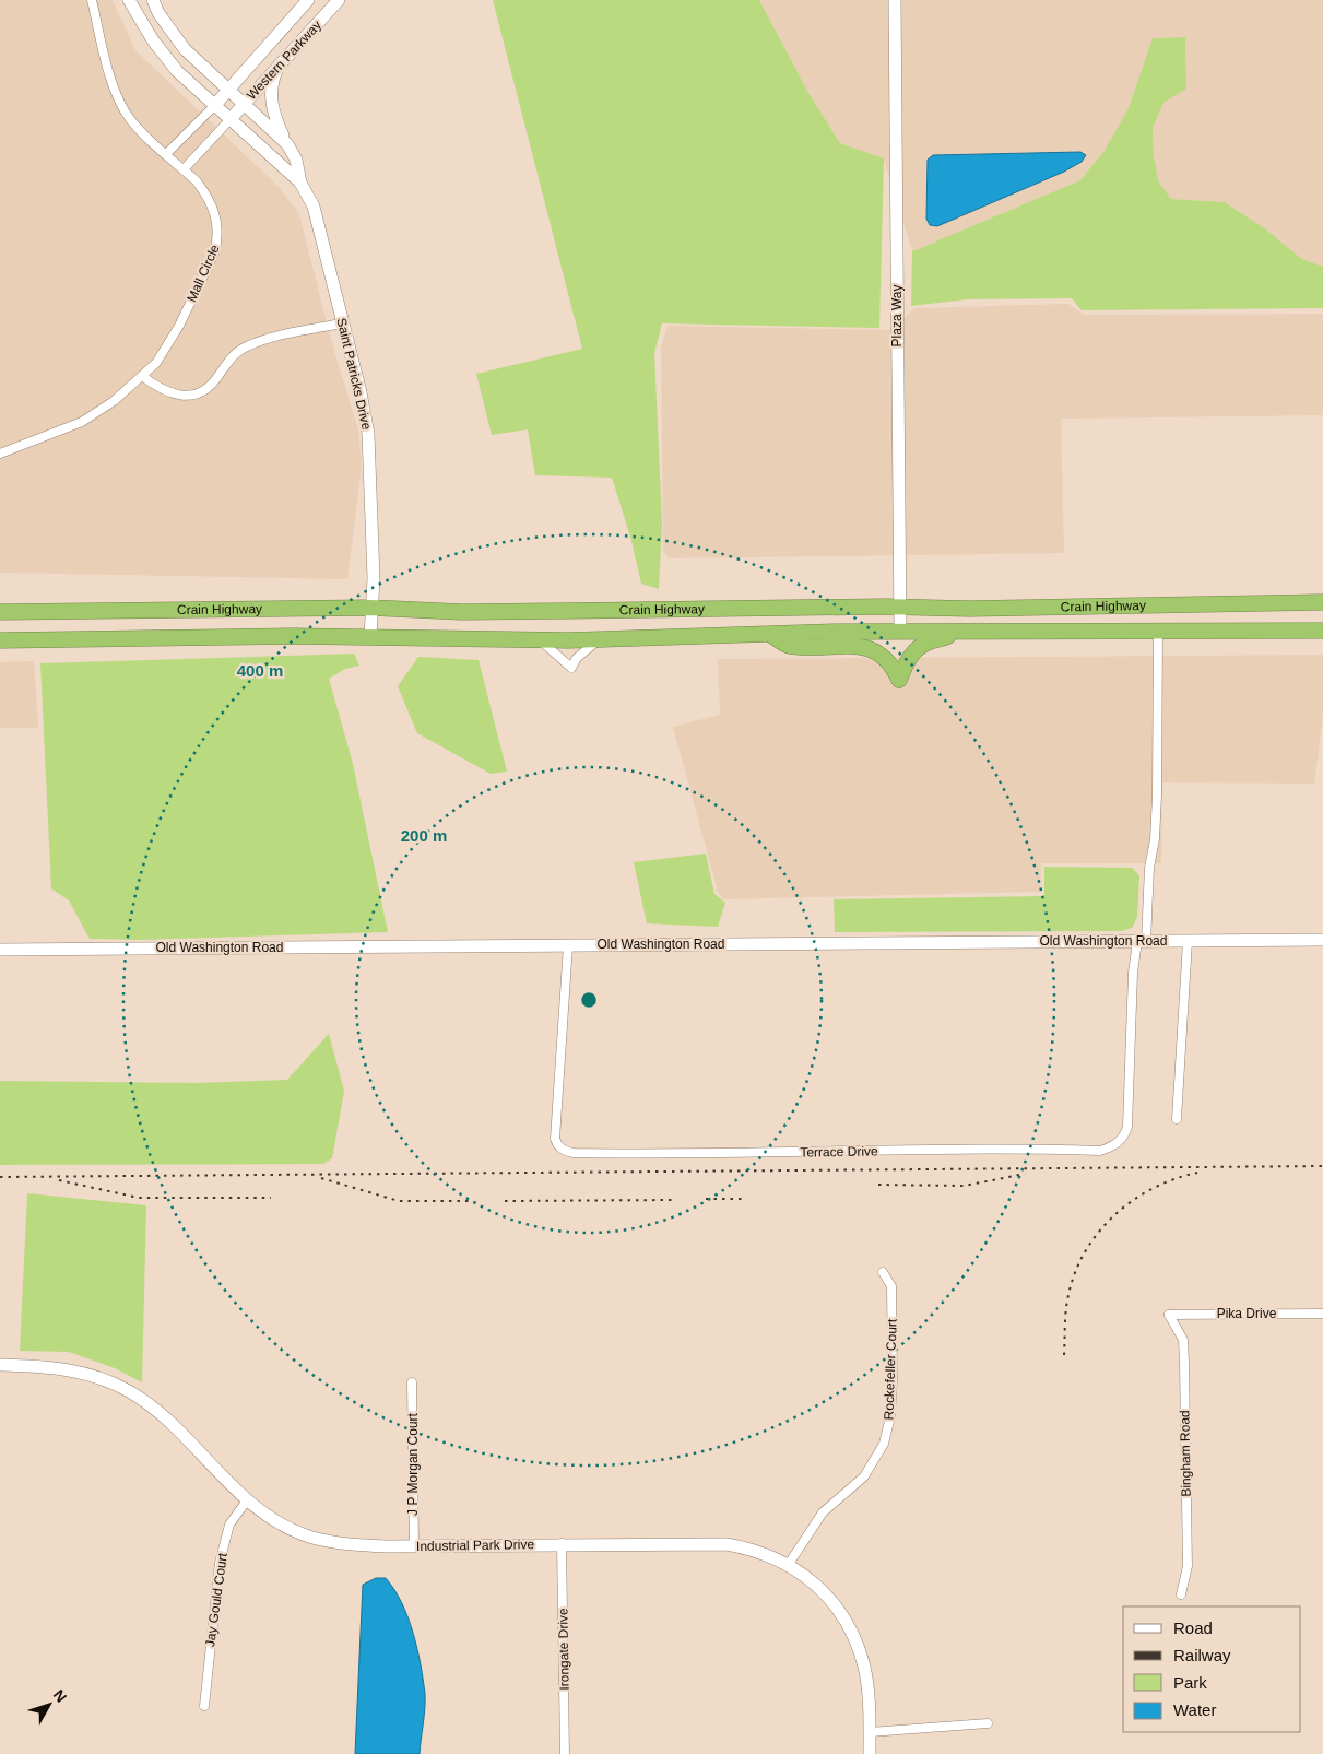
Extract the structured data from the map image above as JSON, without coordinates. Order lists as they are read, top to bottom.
{
  "streets": {
    "highway": ["Crain Highway"],
    "main road": [
      "Western Parkway",
      "Plaza Way",
      "Saint Patricks Drive",
      "Old Washington Road",
      "Industrial Park Drive"
    ],
    "street": [
      "Mall Circle",
      "Terrace Drive",
      "Pika Drive",
      "Rockefeller Court",
      "Bingham Road",
      "J P Morgan Court",
      "Jay Gould Court",
      "Irongate Drive"
    ]
  },
  "crossings": [
    ["Western Parkway", "Saint Patricks Drive"],
    ["Plaza Way", "Crain Highway"],
    ["Saint Patricks Drive", "Crain Highway"],
    ["Old Washington Road", "Terrace Drive"],
    ["Pika Drive", "Bingham Road"],
    ["Rockefeller Court", "Industrial Park Drive"],
    ["J P Morgan Court", "Industrial Park Drive"],
    ["Industrial Park Drive", "Jay Gould Court"],
    ["Industrial Park Drive", "Irongate Drive"]
  ],
  "legend": [
    "Road",
    "Railway",
    "Park",
    "Water"
  ],
  "north": "top right",
  "rings": ["400 m", "200 m"]
}
